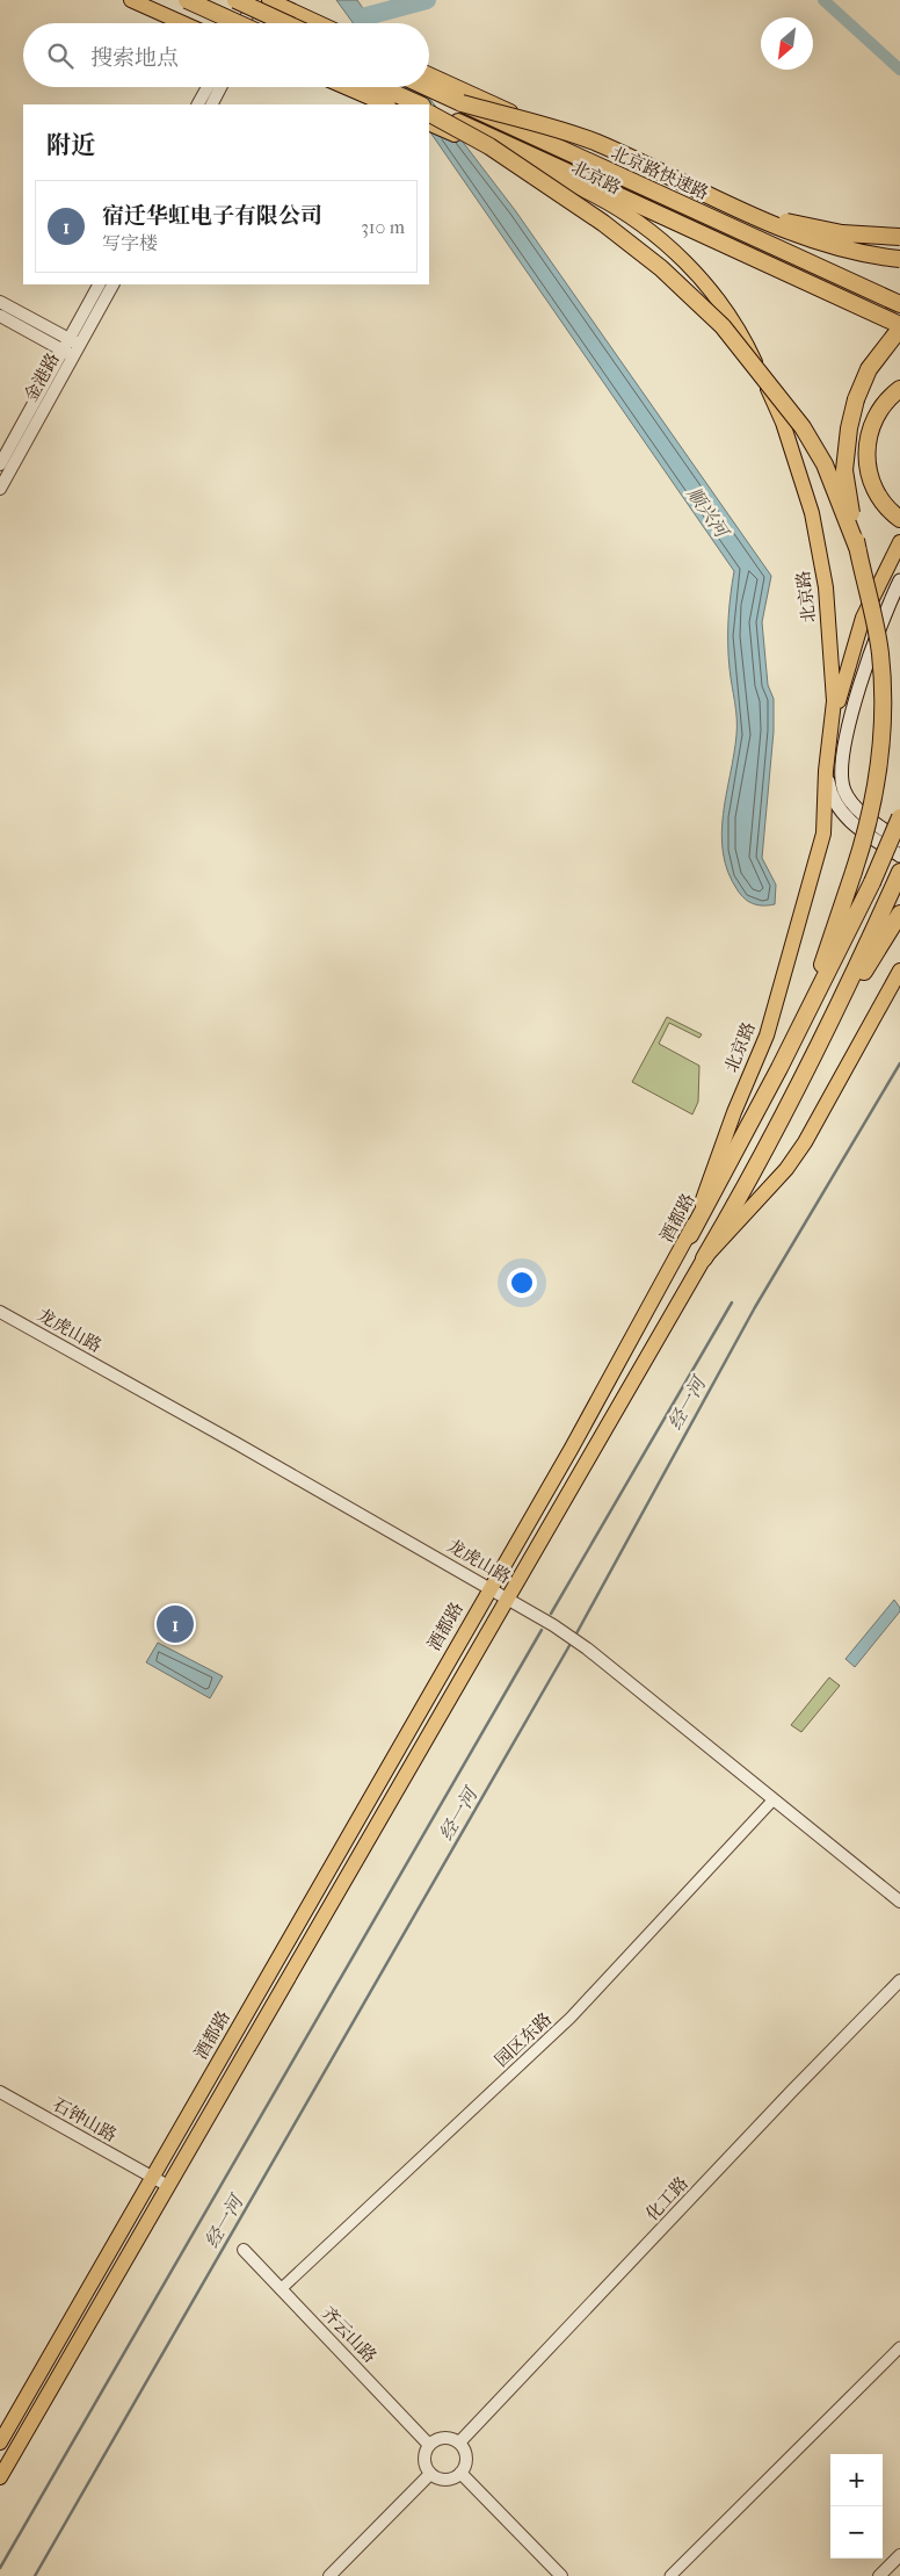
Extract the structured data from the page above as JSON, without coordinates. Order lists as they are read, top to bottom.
{
  "streets": {
    "highway": ["北京路快速路", "酒都路"],
    "main road": ["北京路"],
    "street": [
      "金港路",
      "龙虎山路",
      "园区东路",
      "石钟山路",
      "化工路",
      "齐云山路"
    ]
  },
  "crossings": [
    ["北京路", "酒都路"],
    ["酒都路", "龙虎山路"],
    ["酒都路", "石钟山路"],
    ["龙虎山路", "园区东路"],
    ["园区东路", "齐云山路"],
    ["化工路", "齐云山路"]
  ],
  "water": ["顺兴河", "经一河"],
  "north": "bottom left",
  "page": {
    "search": "搜索地点",
    "heading": "附近",
    "list": [
      {
        "mark": "1",
        "name": "宿迁华虹电子有限公司",
        "note": "写字楼",
        "value": "310 m"
      }
    ],
    "pins": "1",
    "map_buttons": ["+", "−"]
  }
}
